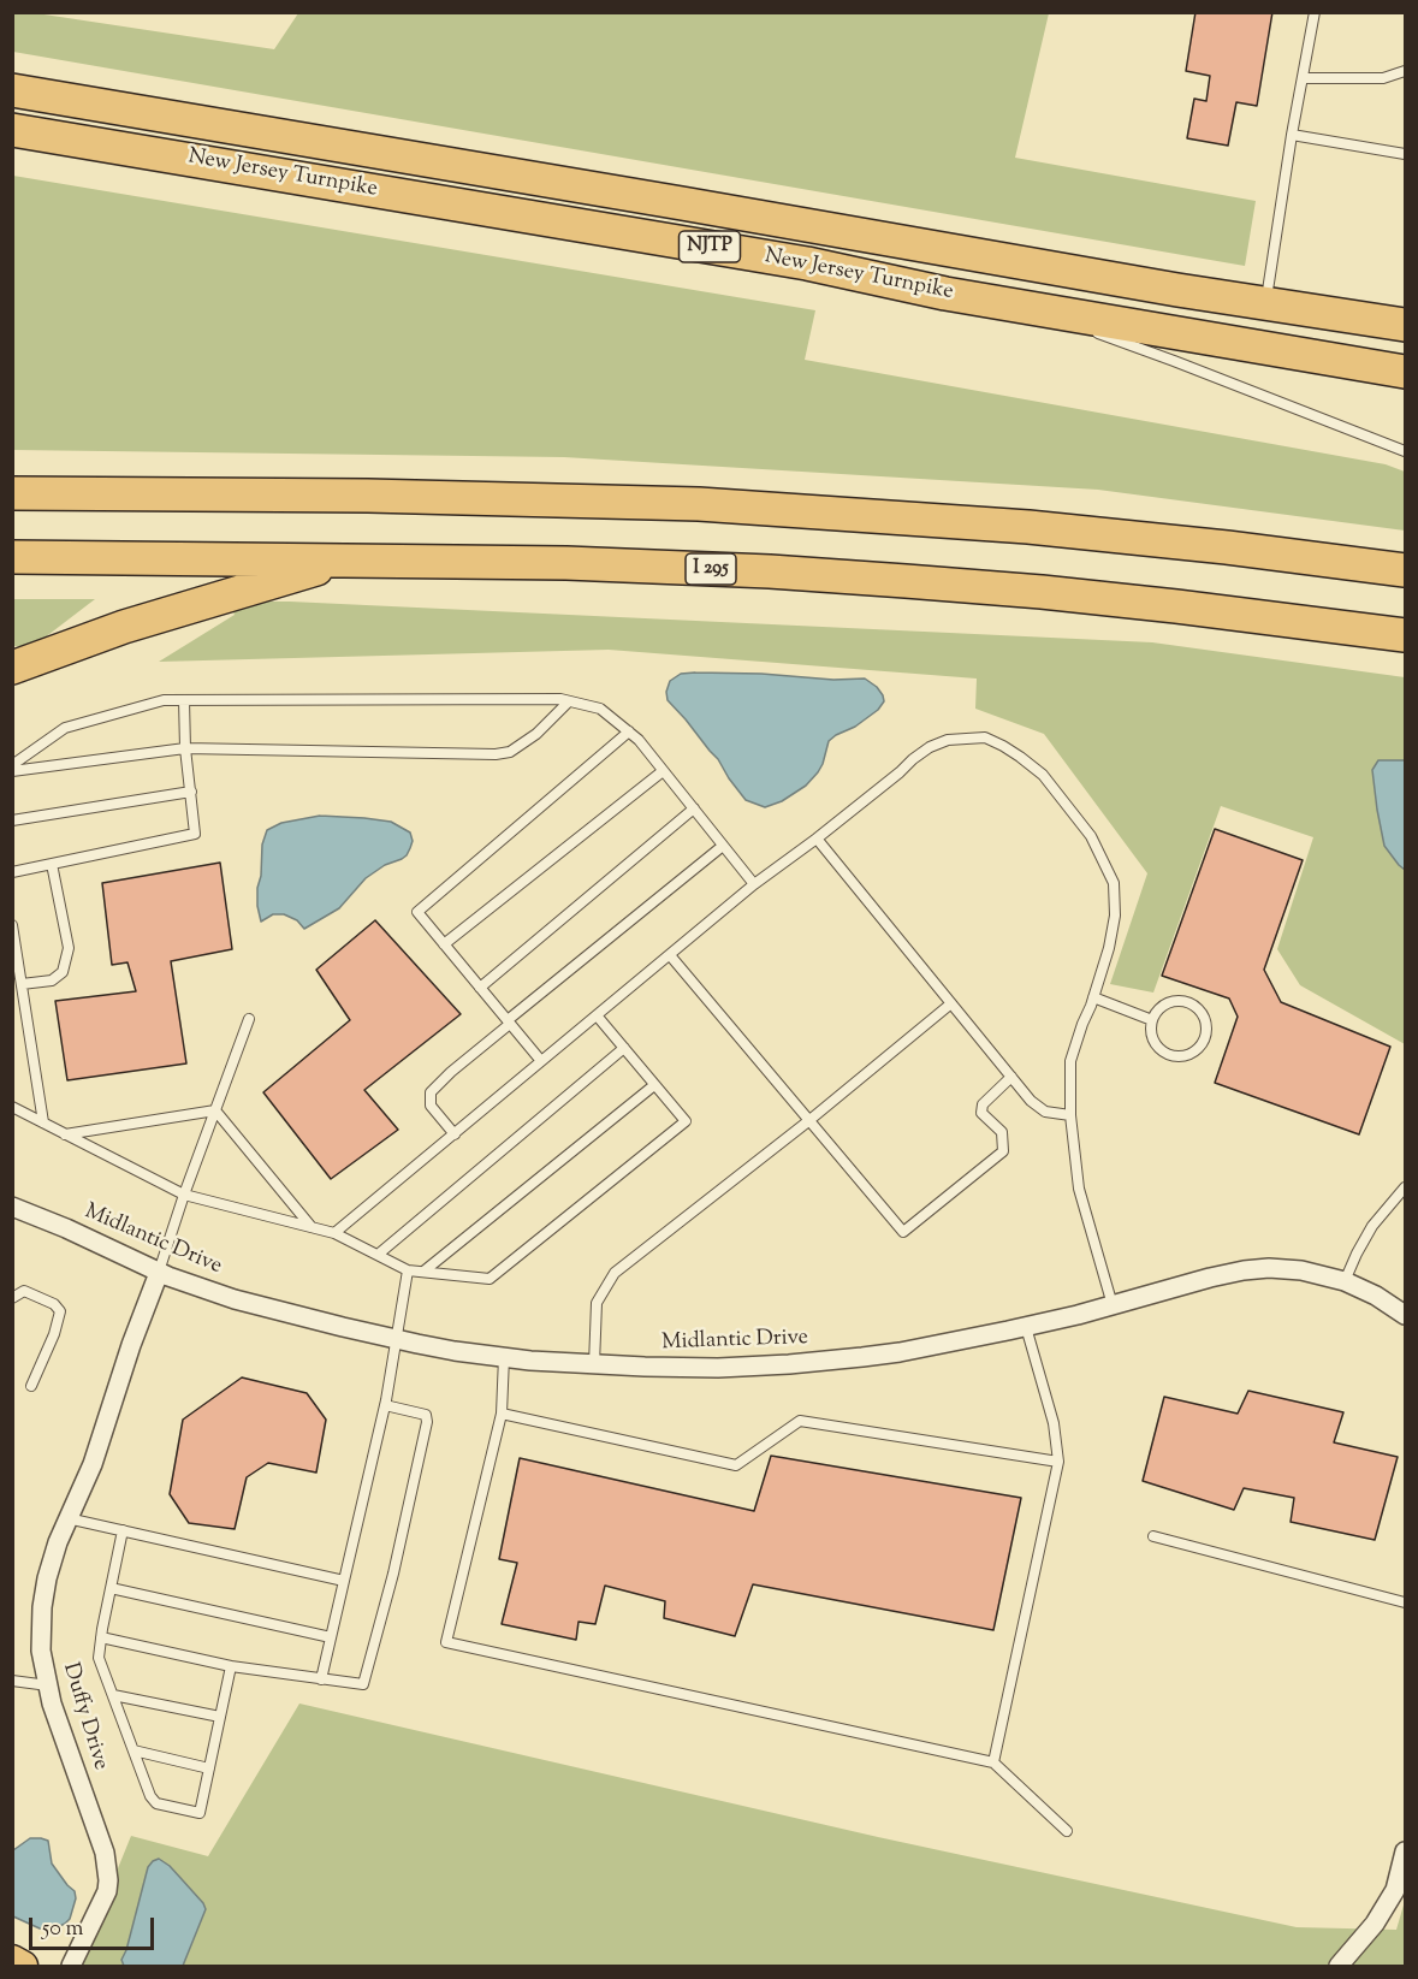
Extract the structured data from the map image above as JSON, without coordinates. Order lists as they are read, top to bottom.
{
  "streets": {
    "highway": ["New Jersey Turnpike", "NJTP", "I 295"],
    "street": ["Midlantic Drive", "Duffy Drive"]
  },
  "crossings": [
    ["Midlantic Drive", "Duffy Drive"]
  ],
  "scale_bar": "50 m"
}
